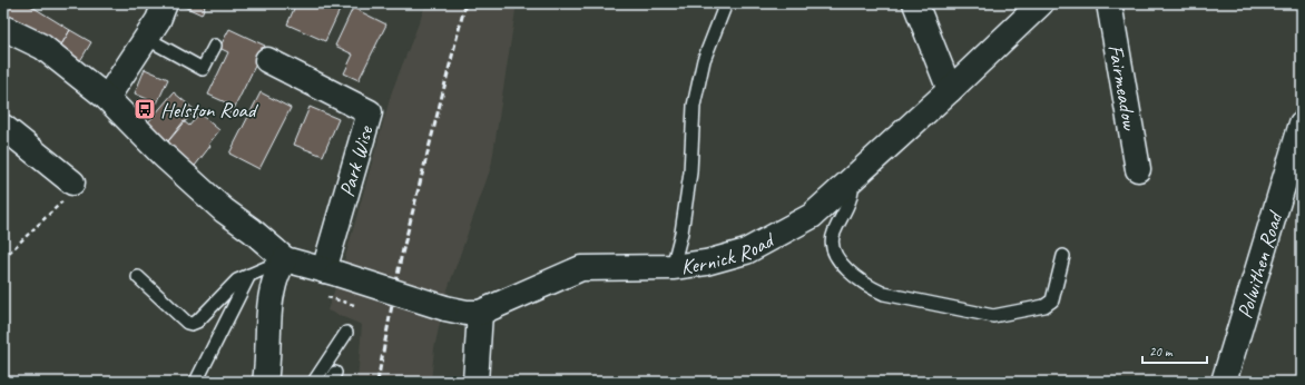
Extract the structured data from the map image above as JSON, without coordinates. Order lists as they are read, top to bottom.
{
  "streets": {
    "street": [
      "Fairmeadow",
      "Park Wise",
      "Kernick Road",
      "Polwithen Road"
    ]
  },
  "crossings": [
    ["Park Wise", "Kernick Road"]
  ],
  "places": {
    "bus stop": ["Helston Road"]
  },
  "scale_bar": "20 m"
}
